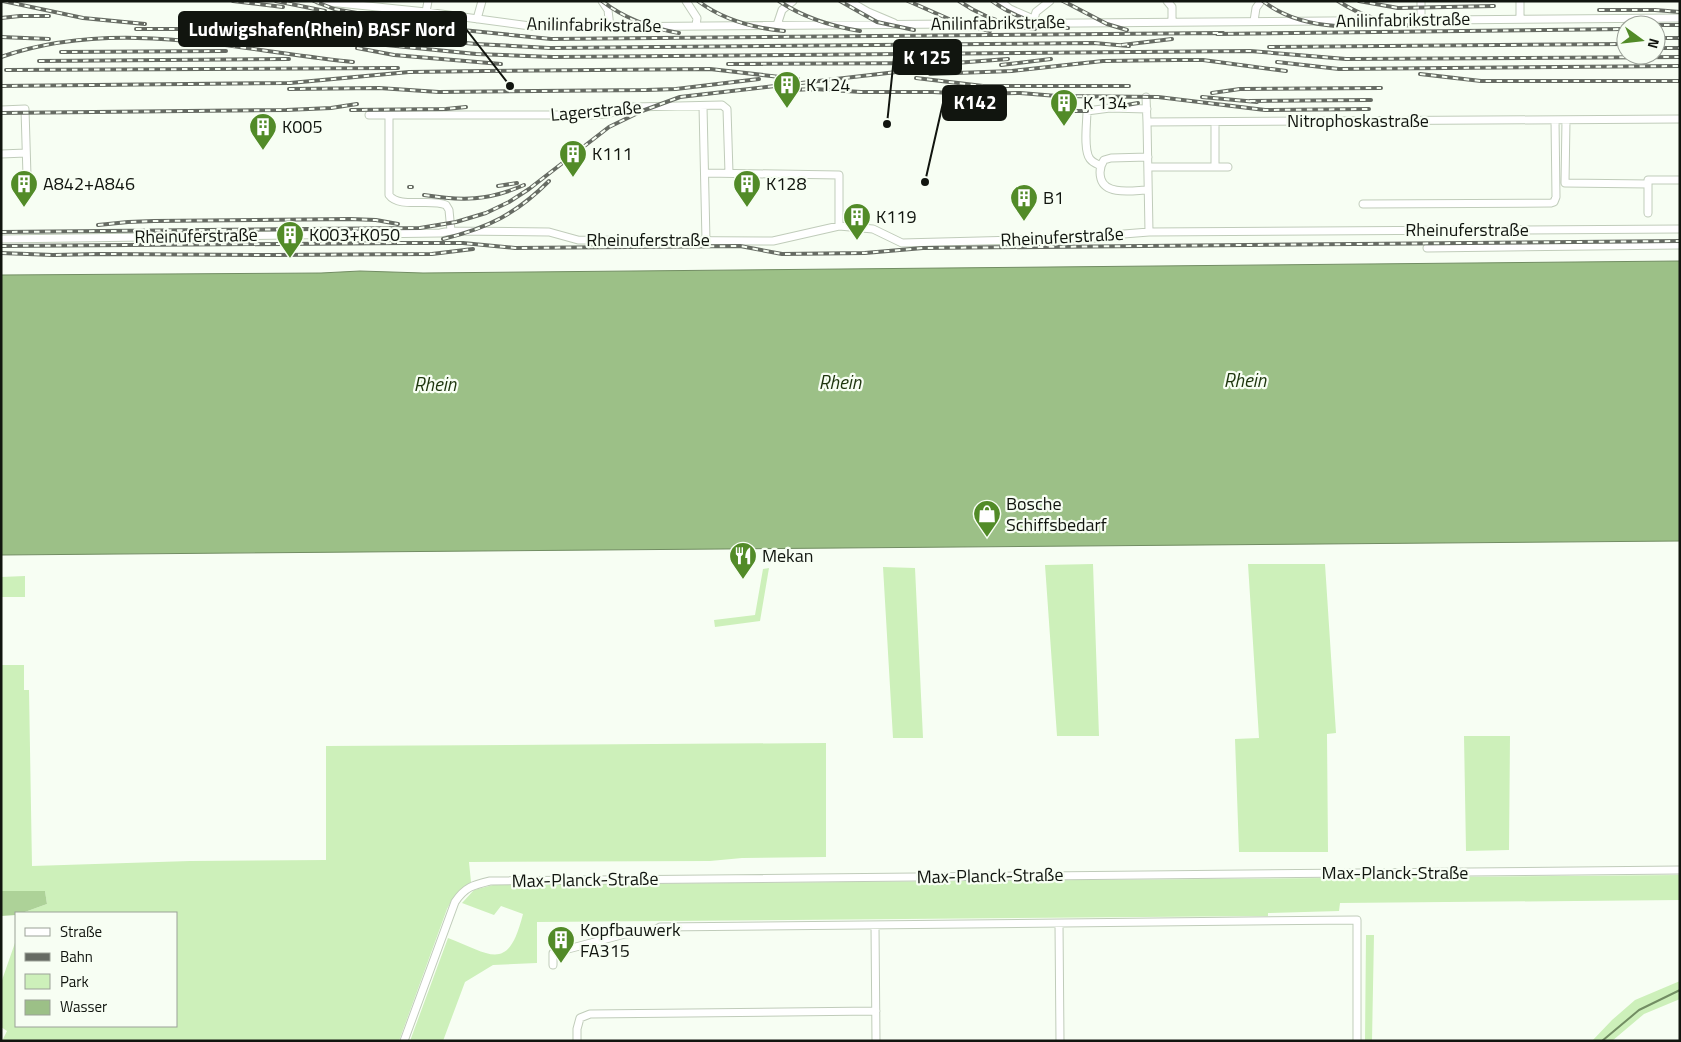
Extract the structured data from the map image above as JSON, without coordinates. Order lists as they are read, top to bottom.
{
  "streets": {
    "street": [
      "Anilinfabrikstraße",
      "Lagerstraße",
      "Nitrophoskastraße",
      "Rheinuferstraße",
      "Max-Planck-Straße"
    ]
  },
  "water": ["Rhein"],
  "places": {
    "other": ["Ludwigshafen(Rhein) BASF Nord", "K 125", "K142"],
    "building": [
      "K 124",
      "K 134",
      "K005",
      "K111",
      "A842+A846",
      "K128",
      "B1",
      "K119",
      "K003+K050",
      "Kopfbauwerk FA315"
    ],
    "shop": ["Bosche Schiffsbedarf"],
    "restaurant": ["Mekan"]
  },
  "legend": [
    "Straße",
    "Bahn",
    "Park",
    "Wasser"
  ],
  "north": "right"
}
